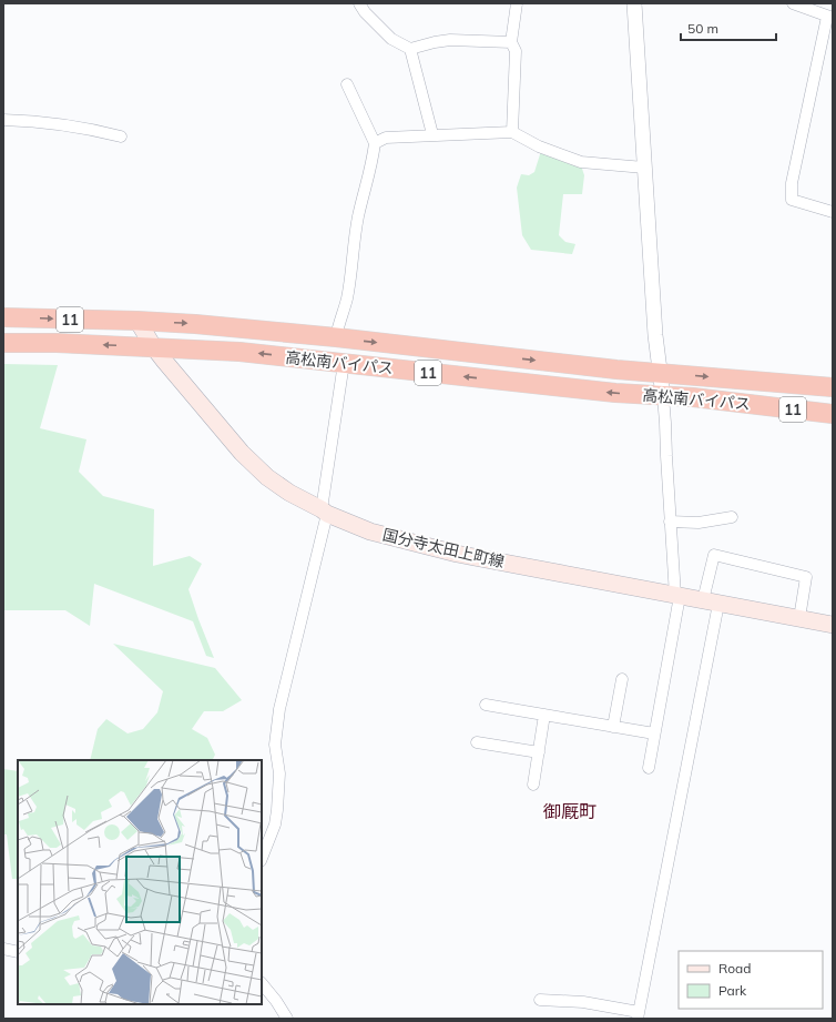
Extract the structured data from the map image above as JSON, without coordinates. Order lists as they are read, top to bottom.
{
  "streets": {
    "highway": ["11", "高松南バイパス"],
    "main road": ["国分寺太田上町線"]
  },
  "crossings": [
    ["高松南バイパス", "国分寺太田上町線"]
  ],
  "districts": ["御厩町"],
  "legend": ["Road", "Park"],
  "scale_bar": "50 m"
}
